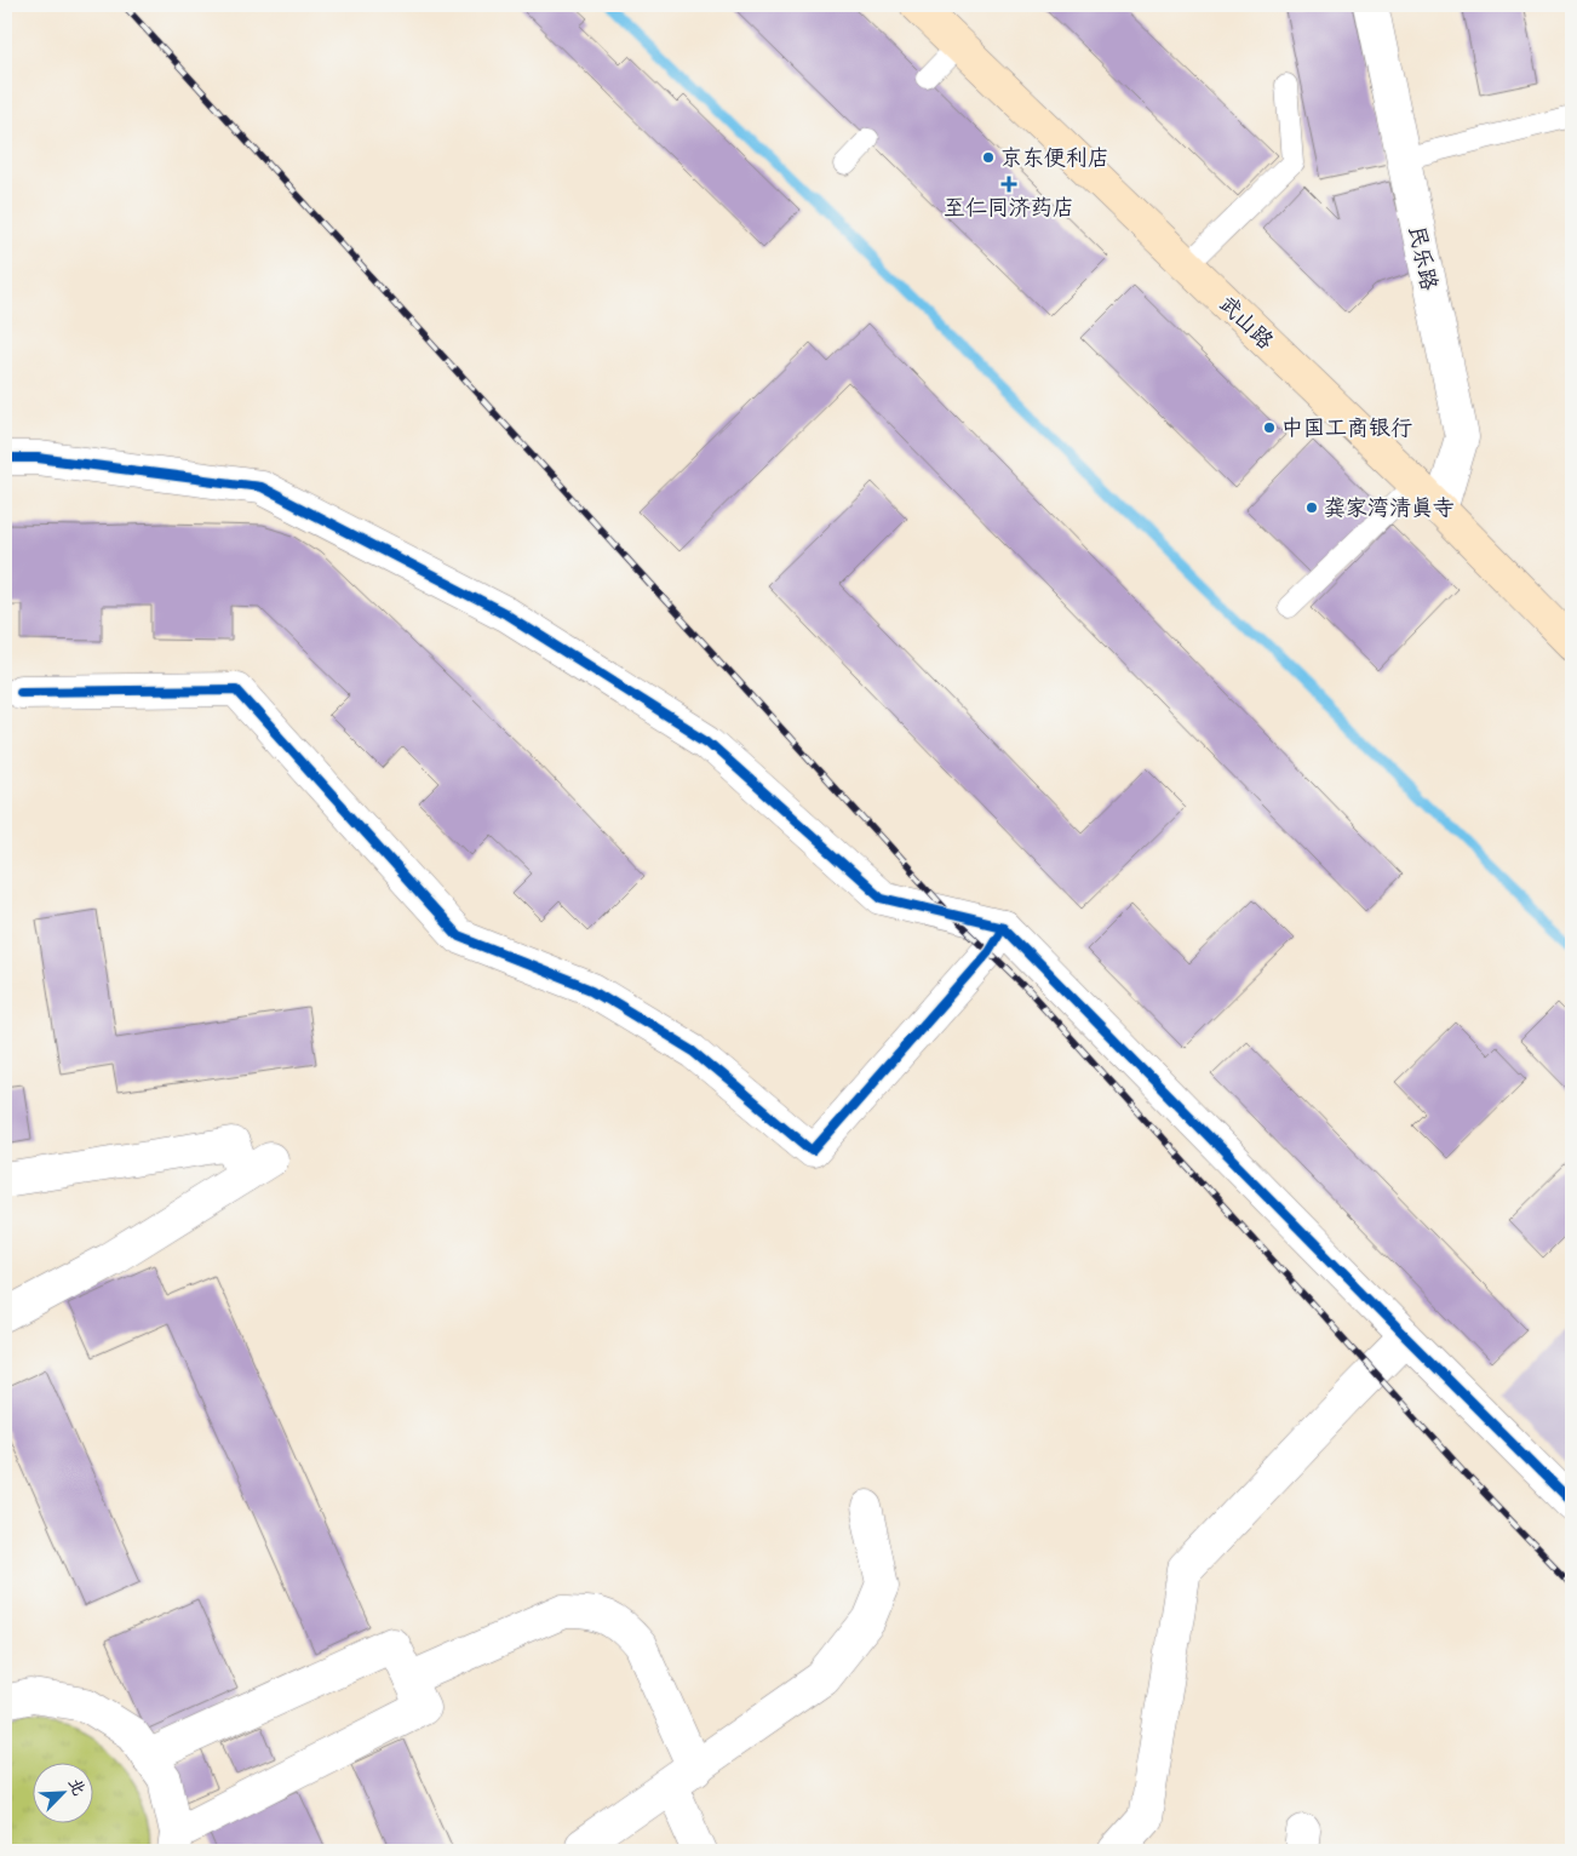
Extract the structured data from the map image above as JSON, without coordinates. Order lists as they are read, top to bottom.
{
  "streets": {
    "main road": ["武山路"],
    "street": ["民乐路"]
  },
  "crossings": [
    ["民乐路", "武山路"]
  ],
  "places": {
    "other": ["京东便利店", "中国工商银行", "龚家湾清真寺"],
    "health": ["至仁同济药店"]
  },
  "north": "top right"
}
